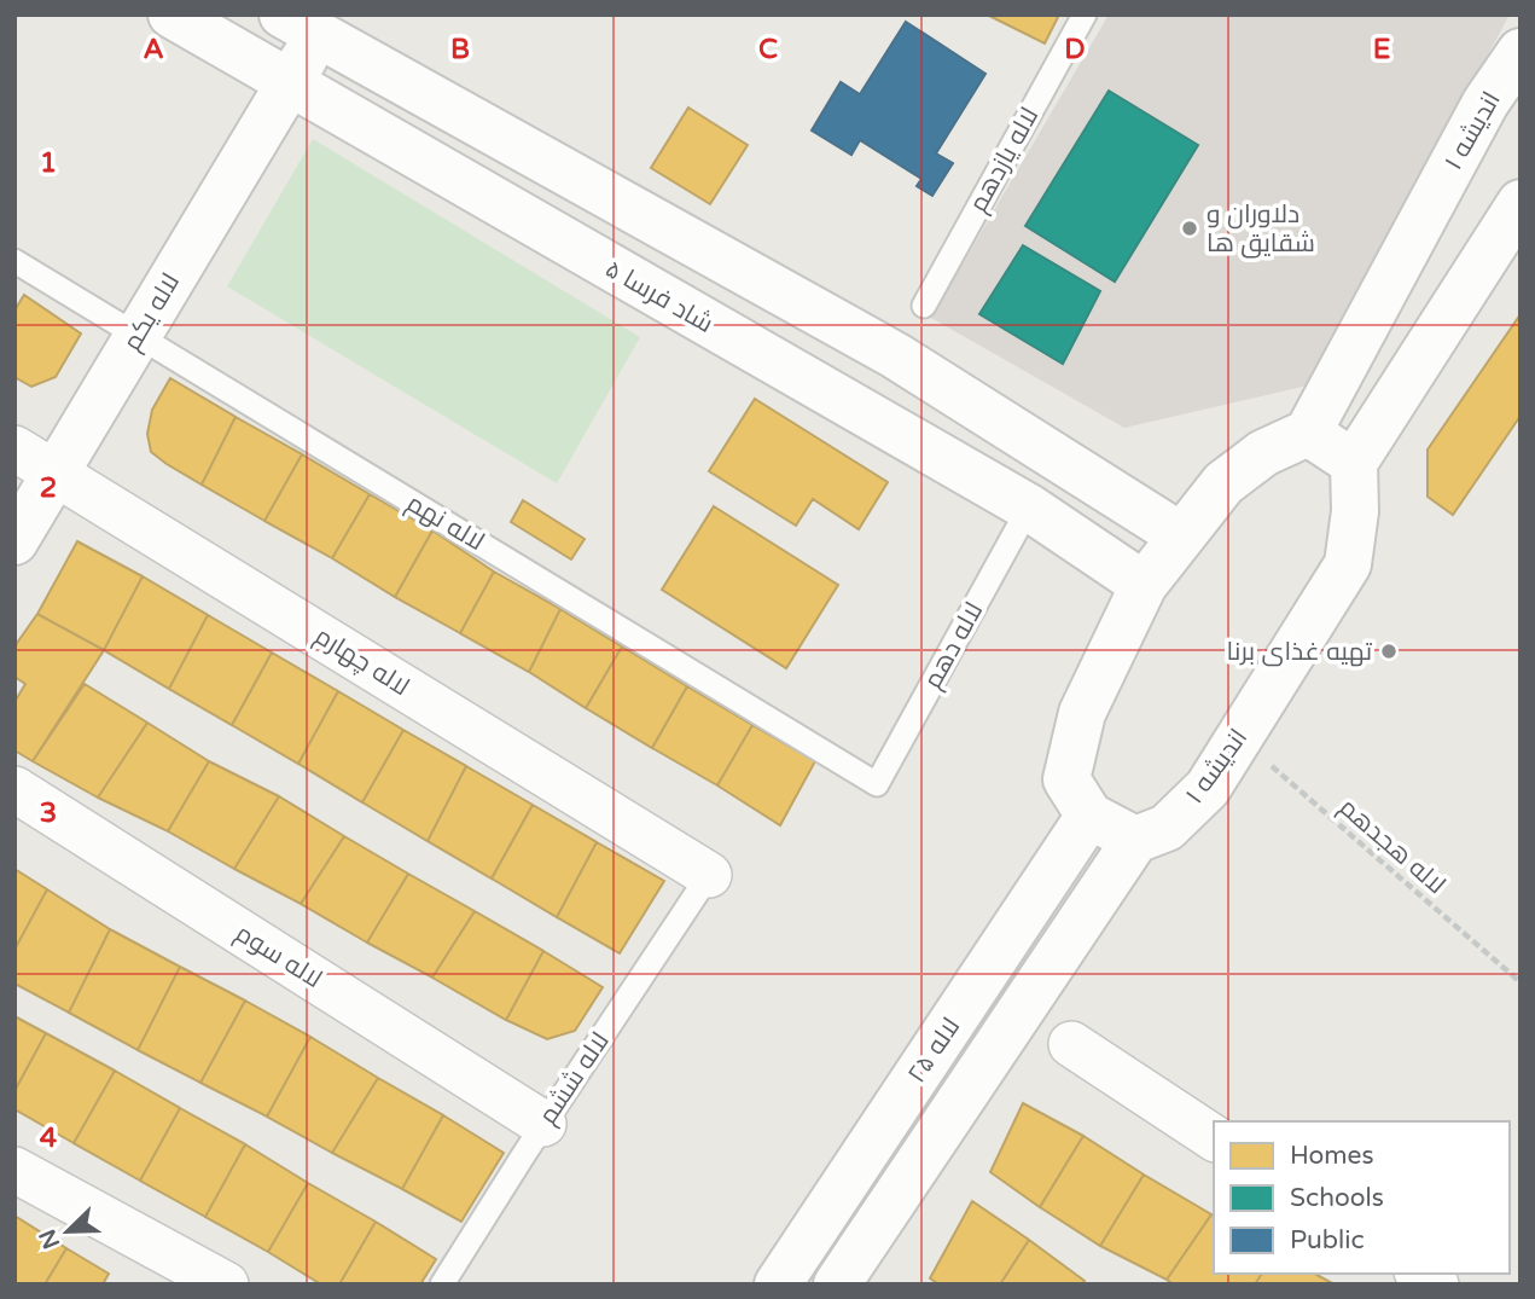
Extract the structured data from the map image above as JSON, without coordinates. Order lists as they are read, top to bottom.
{
  "streets": {
    "street": [
      "اندیشه ۱",
      "شاد فرسا ۵",
      "لاله یکم",
      "لاله چهارم",
      "لاله سوم",
      "لاله ۲۵"
    ],
    "lane": [
      "لاله یازدهم",
      "لاله نهم",
      "لاله دهم",
      "لاله ششم"
    ],
    "path": ["لاله هجدهم"]
  },
  "crossings": [
    ["اندیشه ۱", "لاله هجدهم"],
    ["اندیشه ۱", "لاله ۲۵"],
    ["شاد فرسا ۵", "لاله یکم"],
    ["شاد فرسا ۵", "لاله دهم"],
    ["لاله یکم", "لاله نهم"],
    ["لاله یکم", "لاله چهارم"],
    ["لاله نهم", "لاله دهم"],
    ["لاله چهارم", "لاله ششم"],
    ["لاله سوم", "لاله ششم"]
  ],
  "places": ["دلاوران و شقایق ها", "تهیه غذای برنا"],
  "legend": ["Homes", "Schools", "Public"],
  "north": "bottom left",
  "grid": {
    "columns": [
      "A",
      "B",
      "C",
      "D",
      "E"
    ],
    "rows": [
      "1",
      "2",
      "3",
      "4"
    ]
  }
}
